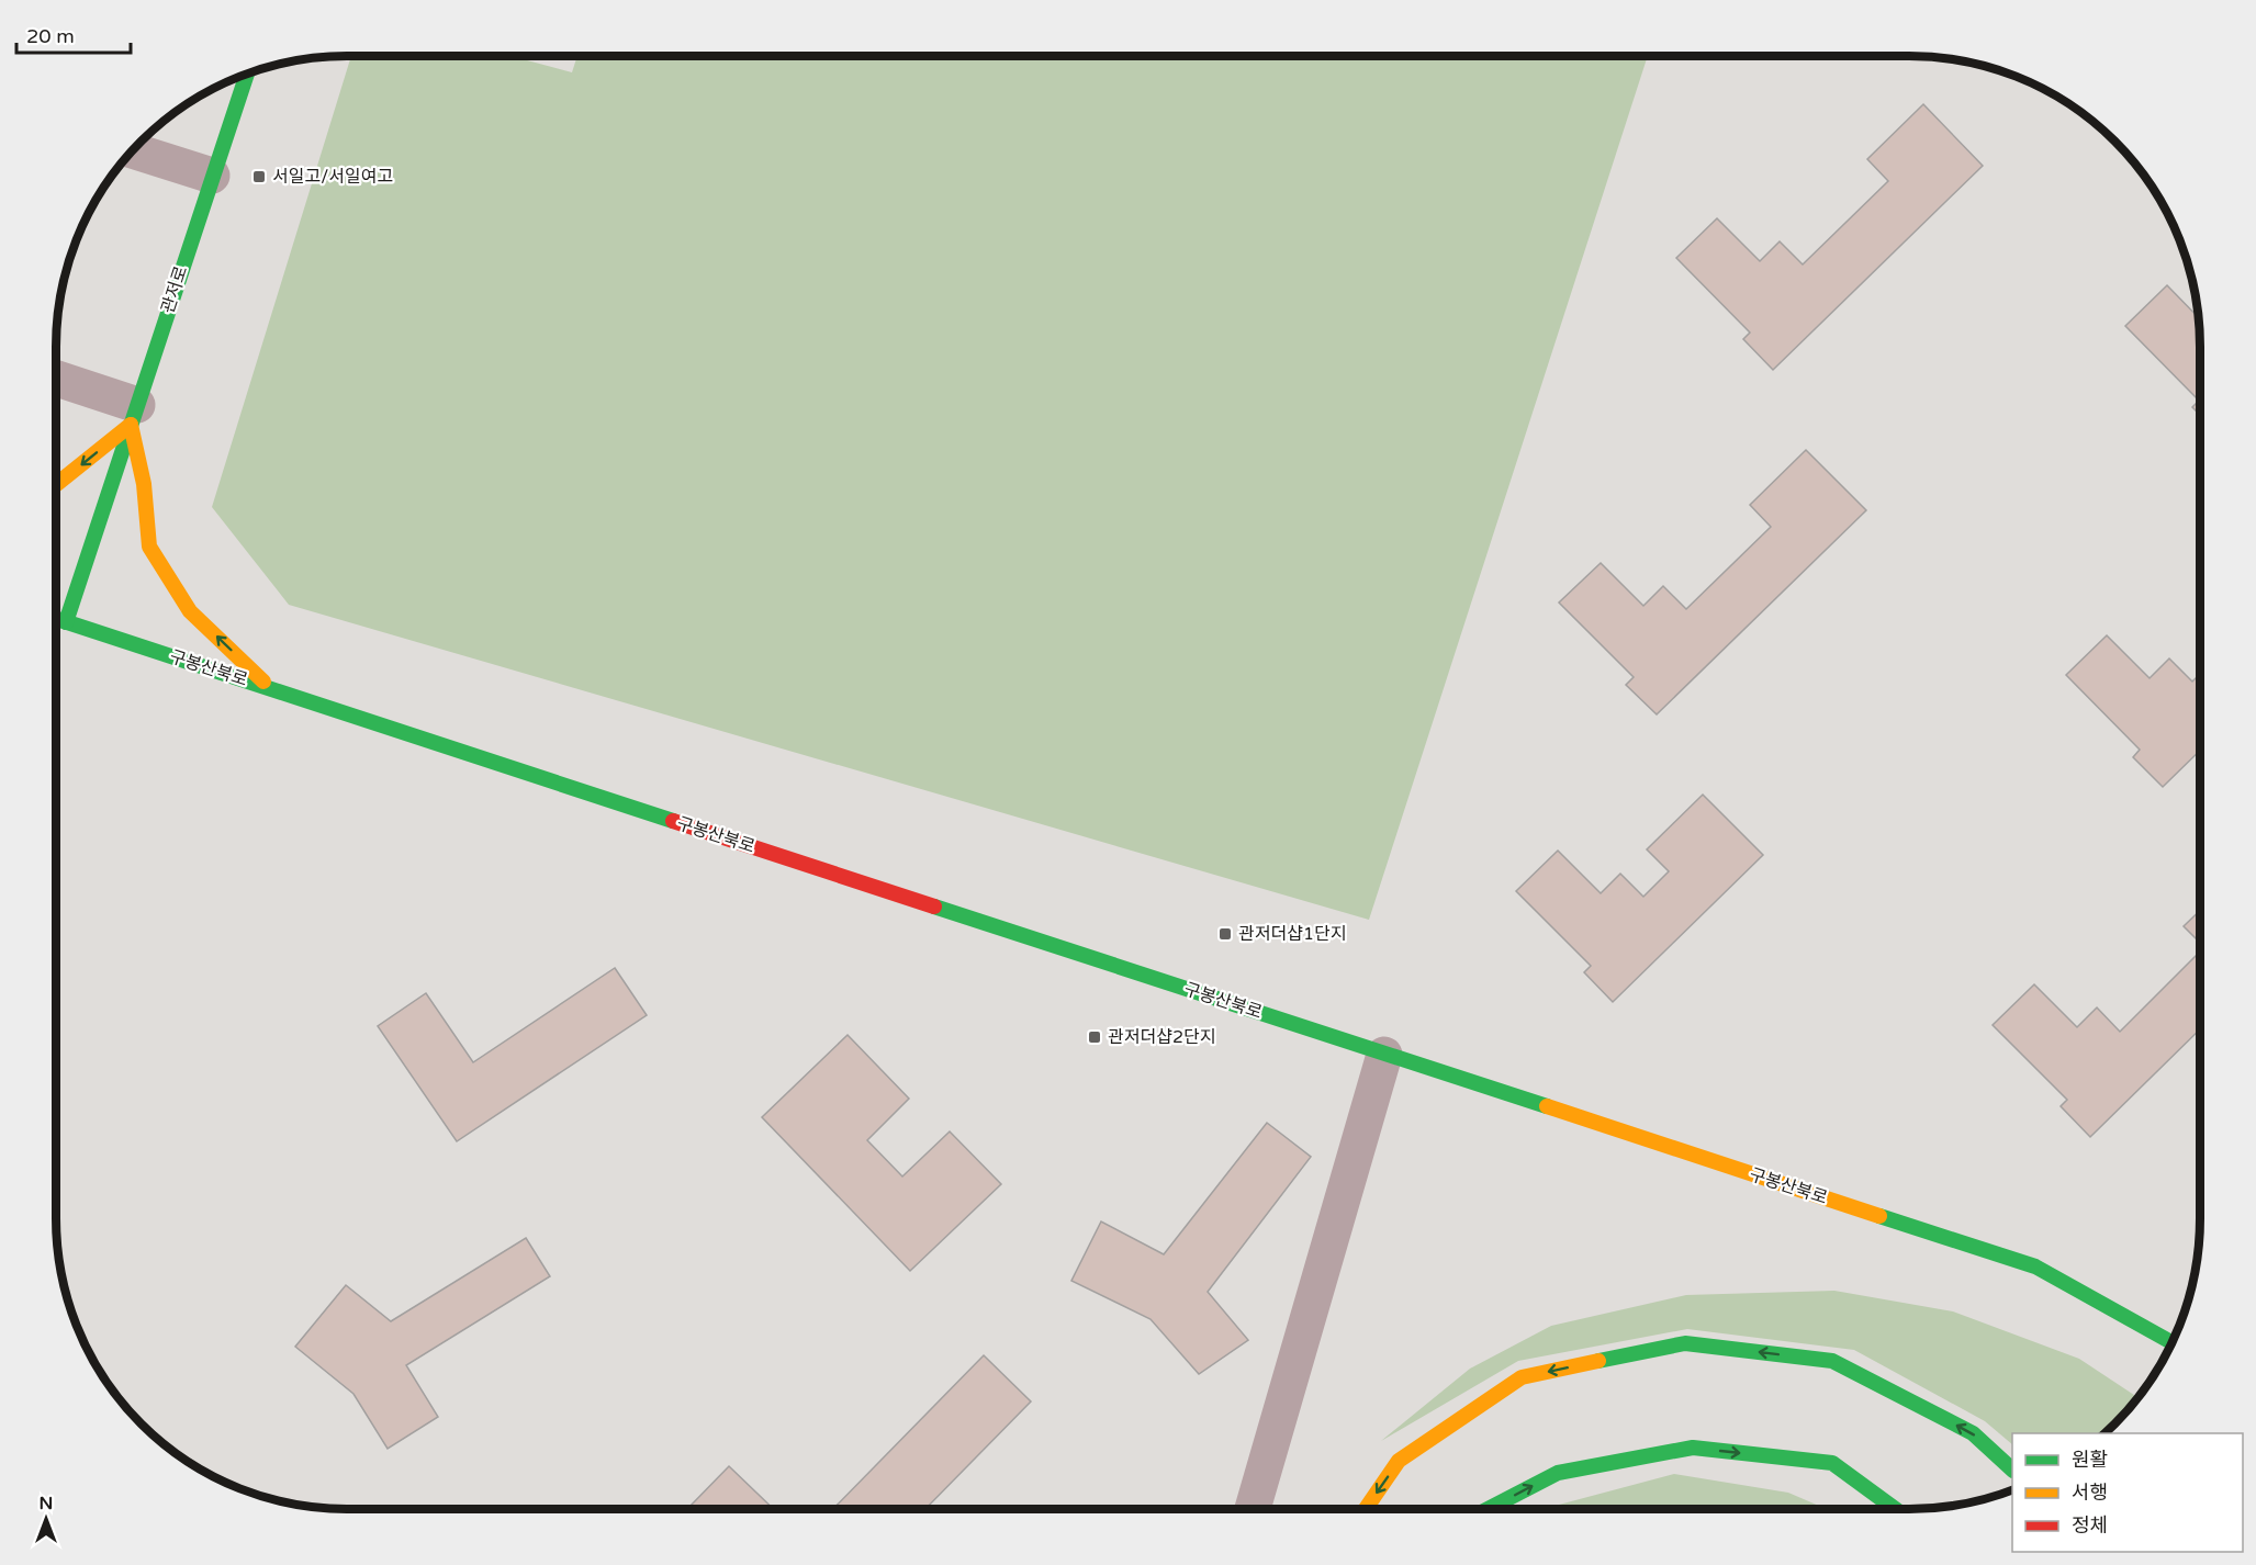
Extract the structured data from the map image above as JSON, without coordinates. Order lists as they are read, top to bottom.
{
  "streets": {
    "main road": ["관저로", "구봉산북로"]
  },
  "crossings": [
    ["관저로", "구봉산북로"]
  ],
  "places": {
    "transit": ["서일고/서일여고", "관저더샵1단지", "관저더샵2단지"]
  },
  "legend": ["원활", "서행", "정체"],
  "scale_bar": "20 m",
  "north": "top"
}
